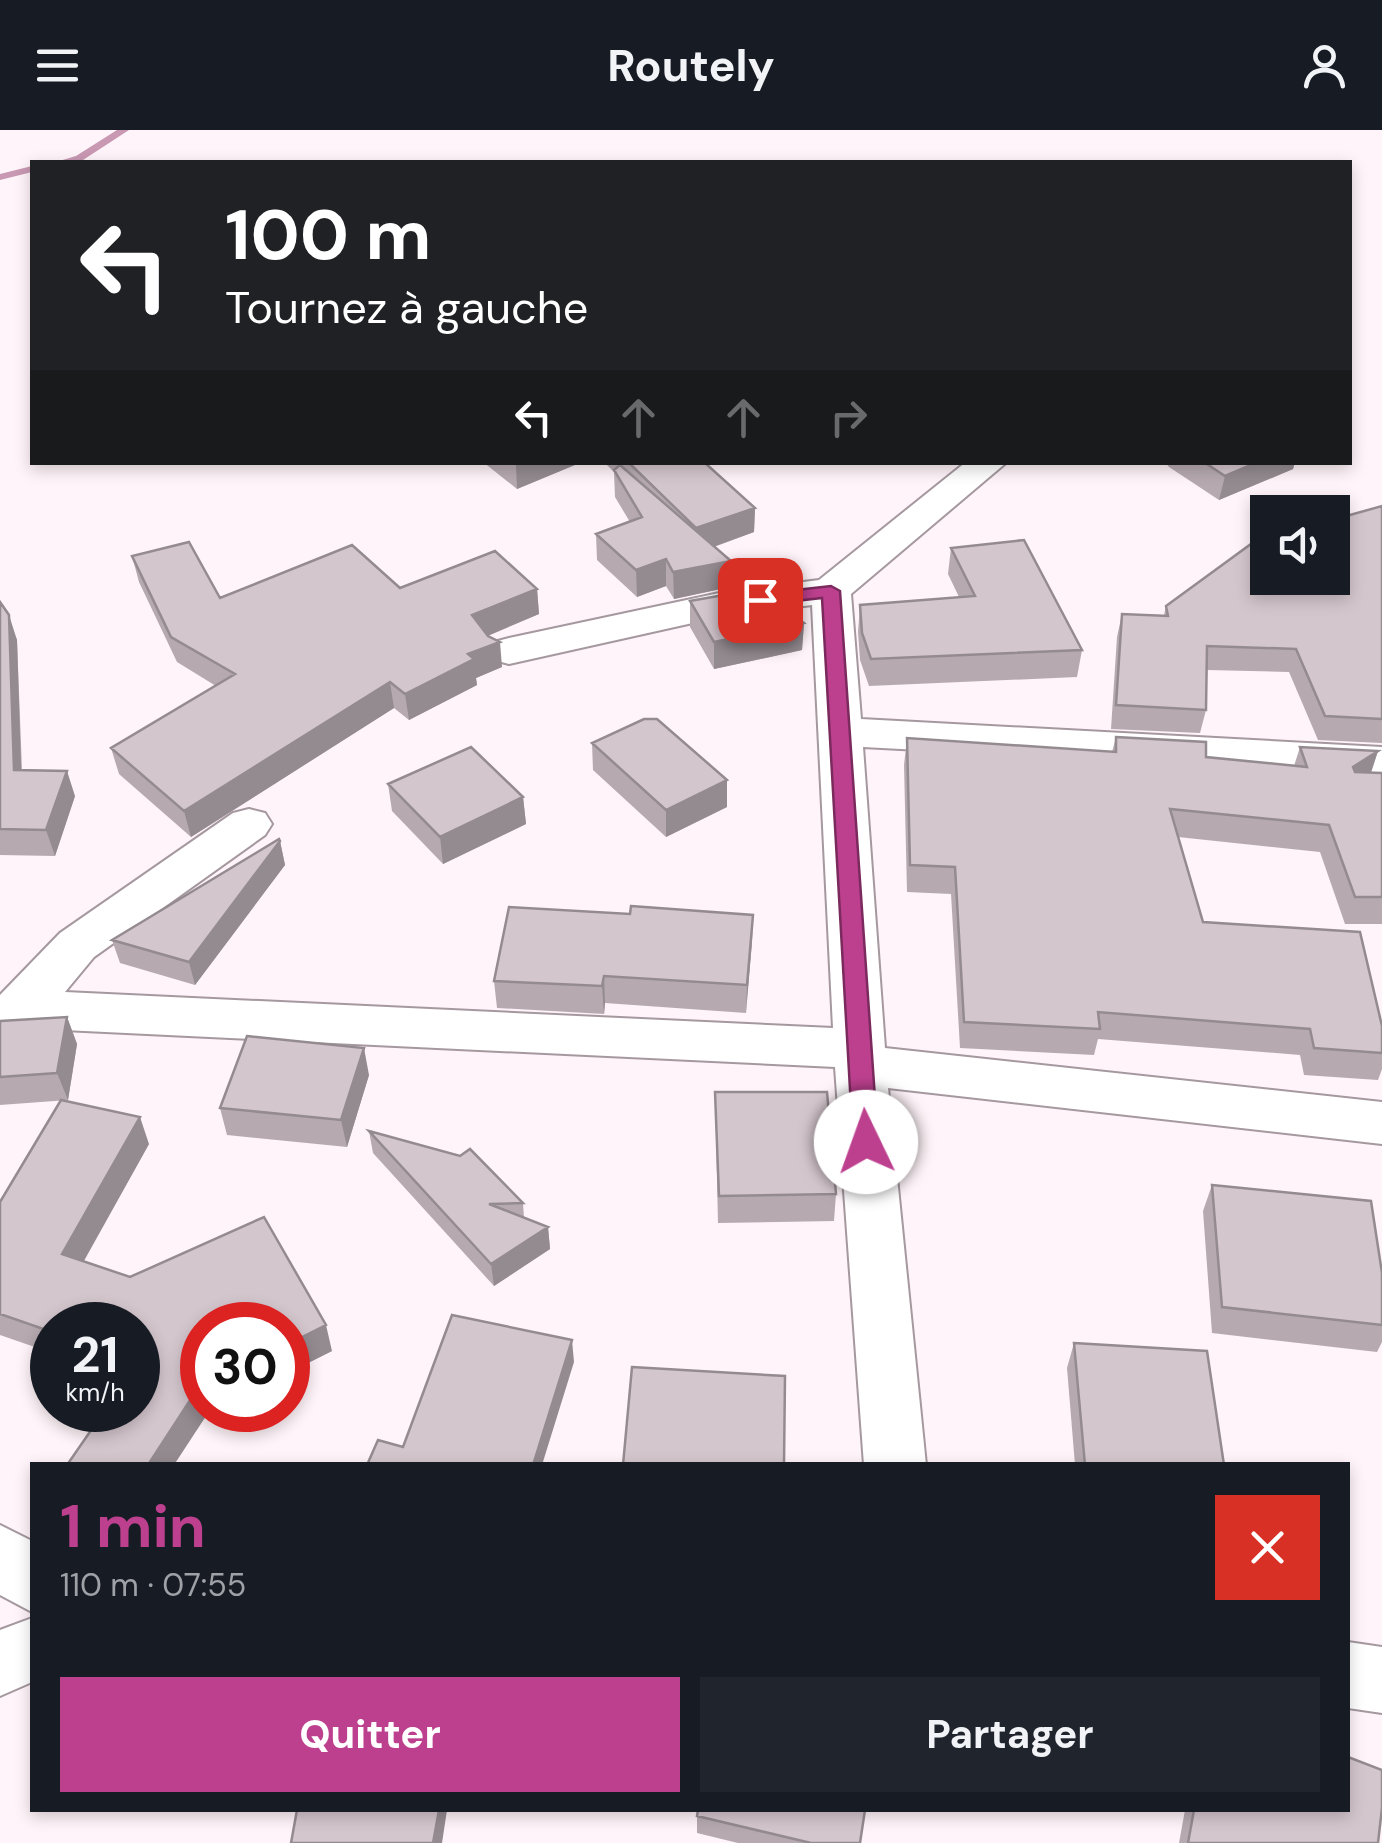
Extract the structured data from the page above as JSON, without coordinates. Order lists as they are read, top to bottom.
{
  "page": {
    "header": "Routely",
    "turn": ["100 m", "Tournez à gauche"],
    "speed": "21 km/h",
    "limit": "30",
    "heading": ["1 min", "110 m · 07:55"],
    "buttons": ["Quitter", "Partager"]
  }
}
